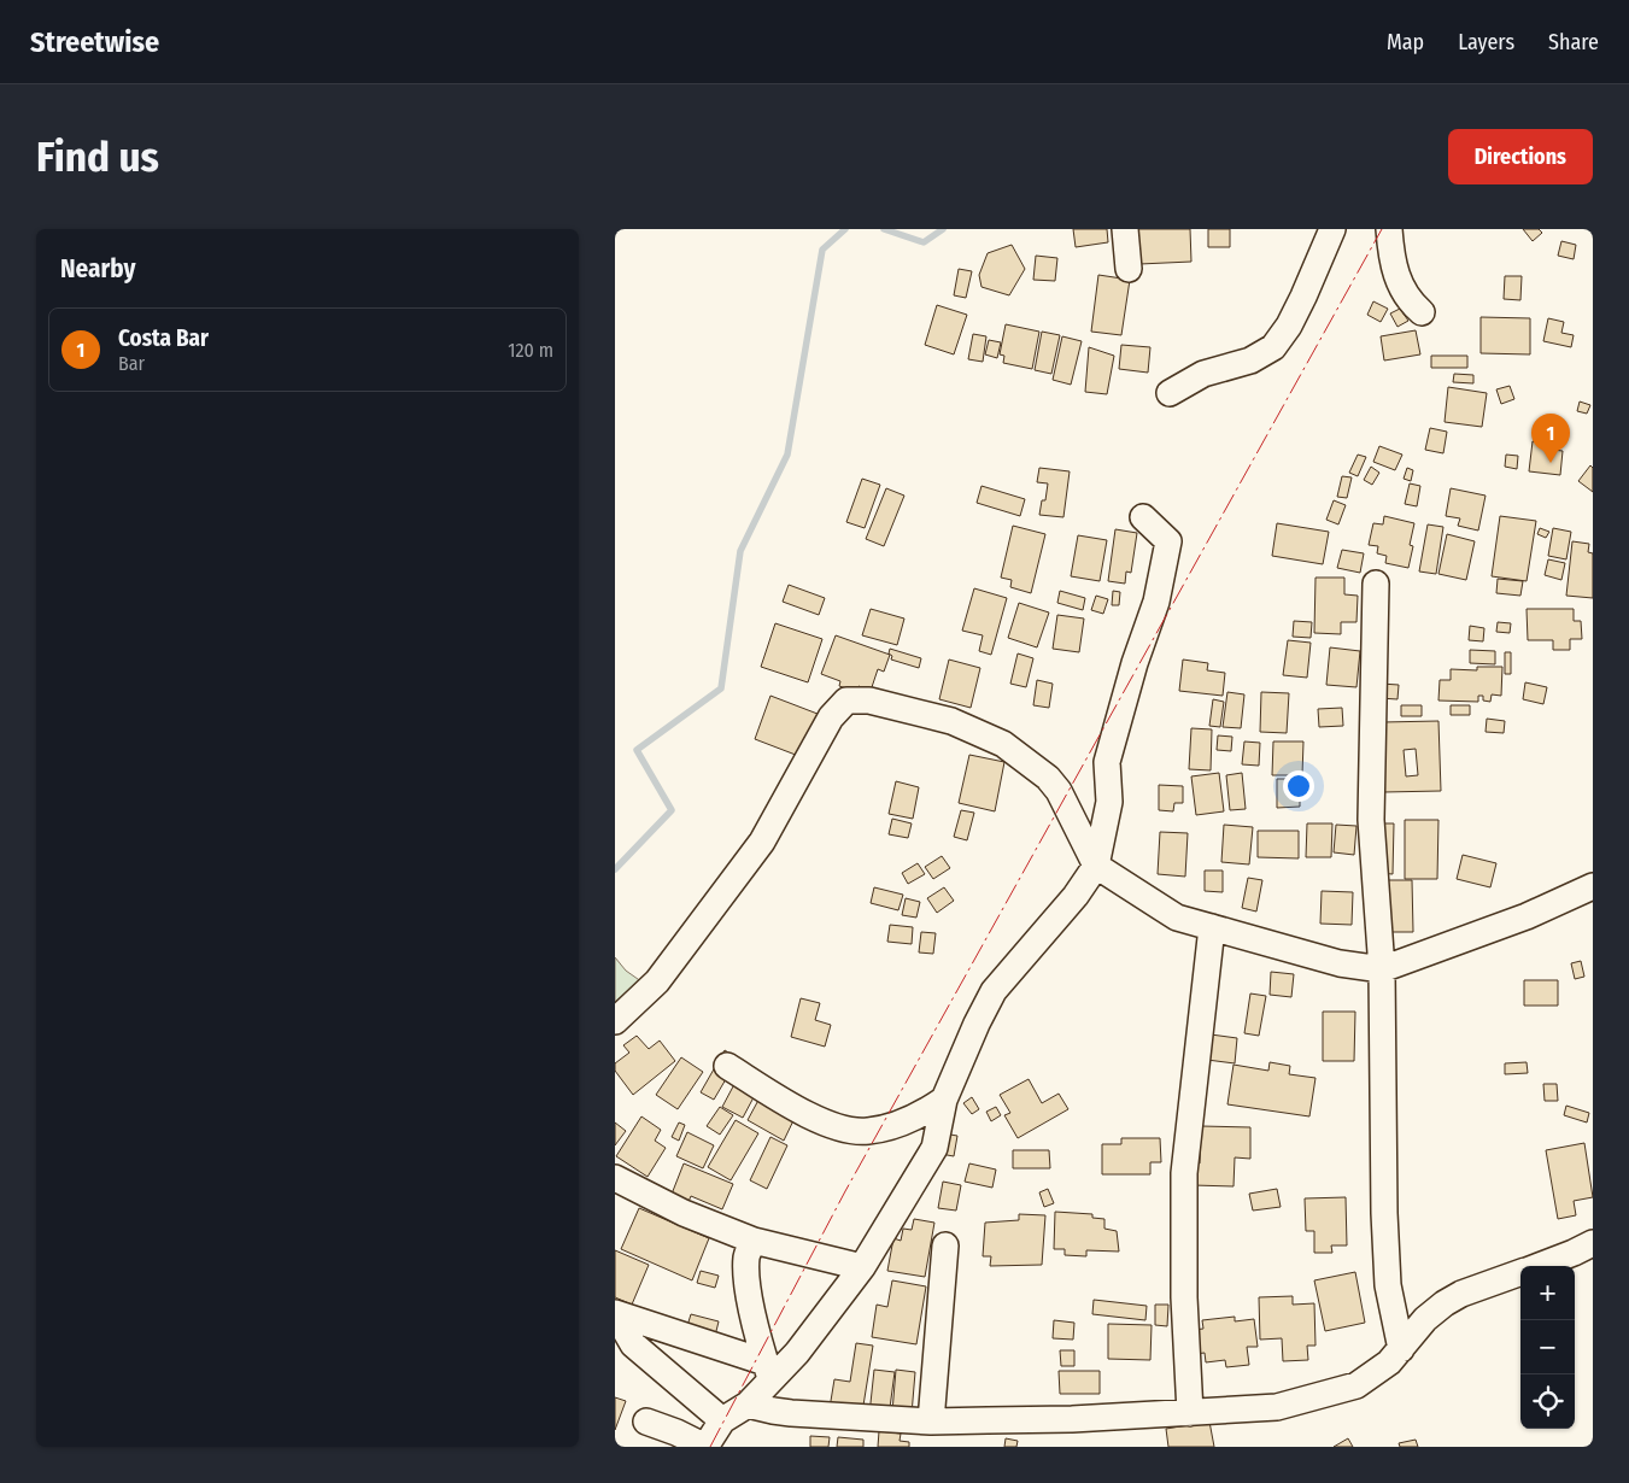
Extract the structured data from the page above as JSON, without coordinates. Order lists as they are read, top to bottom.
{
  "page": {
    "header": "Streetwise",
    "nav": ["Map", "Layers", "Share"],
    "buttons": "Directions",
    "title": "Find us",
    "heading": "Nearby",
    "list": [
      {
        "mark": "1",
        "name": "Costa Bar",
        "note": "Bar",
        "value": "120 m"
      }
    ],
    "pins": "1",
    "map_buttons": ["+", "−"]
  }
}
